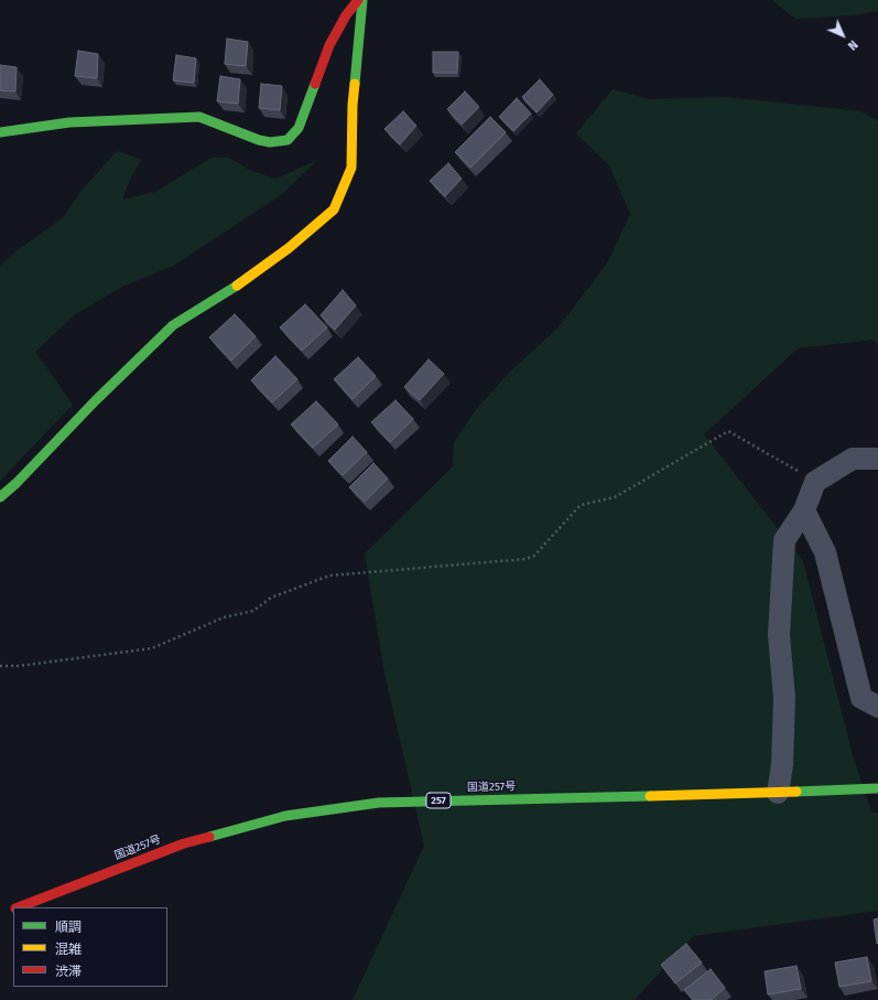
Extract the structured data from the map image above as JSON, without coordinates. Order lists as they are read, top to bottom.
{
  "streets": {
    "main road": ["国道257号", "257"]
  },
  "legend": ["順調", "混雑", "渋滞"],
  "north": "bottom right"
}
